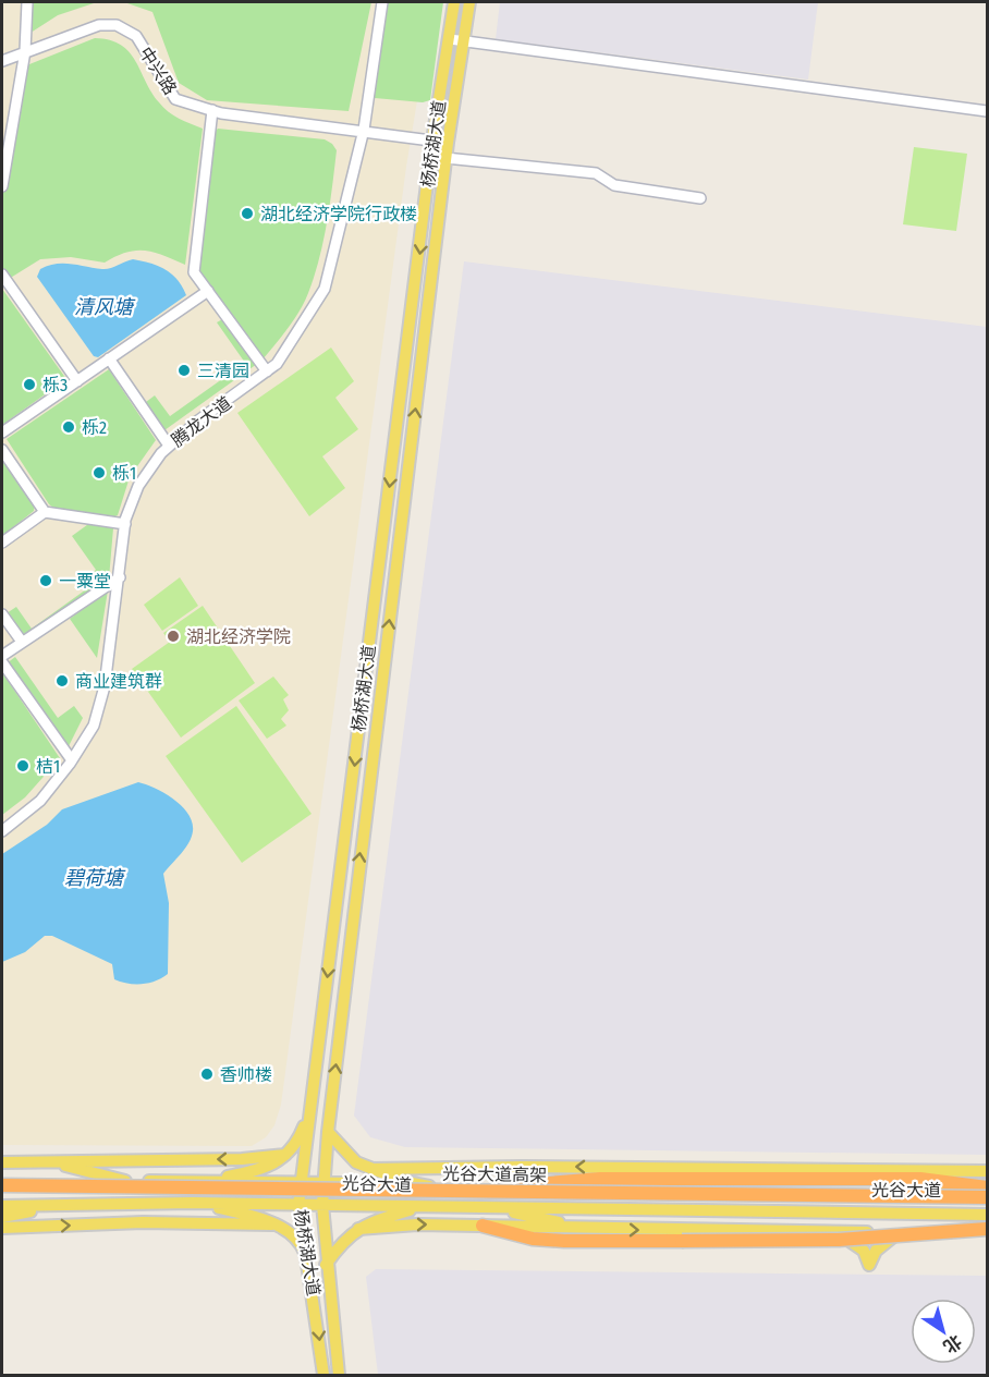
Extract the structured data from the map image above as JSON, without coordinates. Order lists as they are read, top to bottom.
{
  "streets": {
    "highway": ["光谷大道高架"],
    "main road": ["杨桥湖大道", "光谷大道"],
    "street": ["中兴路", "腾龙大道"]
  },
  "crossings": [
    ["中兴路", "杨桥湖大道"],
    ["中兴路", "腾龙大道"],
    ["杨桥湖大道", "光谷大道"],
    ["光谷大道高架", "光谷大道"]
  ],
  "water": ["清风塘", "碧荷塘"],
  "places": [
    "湖北经济学院行政楼",
    "三清园",
    "栎3",
    "栎2",
    "栎1",
    "一粟堂",
    "湖北经济学院",
    "商业建筑群",
    "桔1",
    "香帅楼"
  ],
  "north": "bottom right"
}
